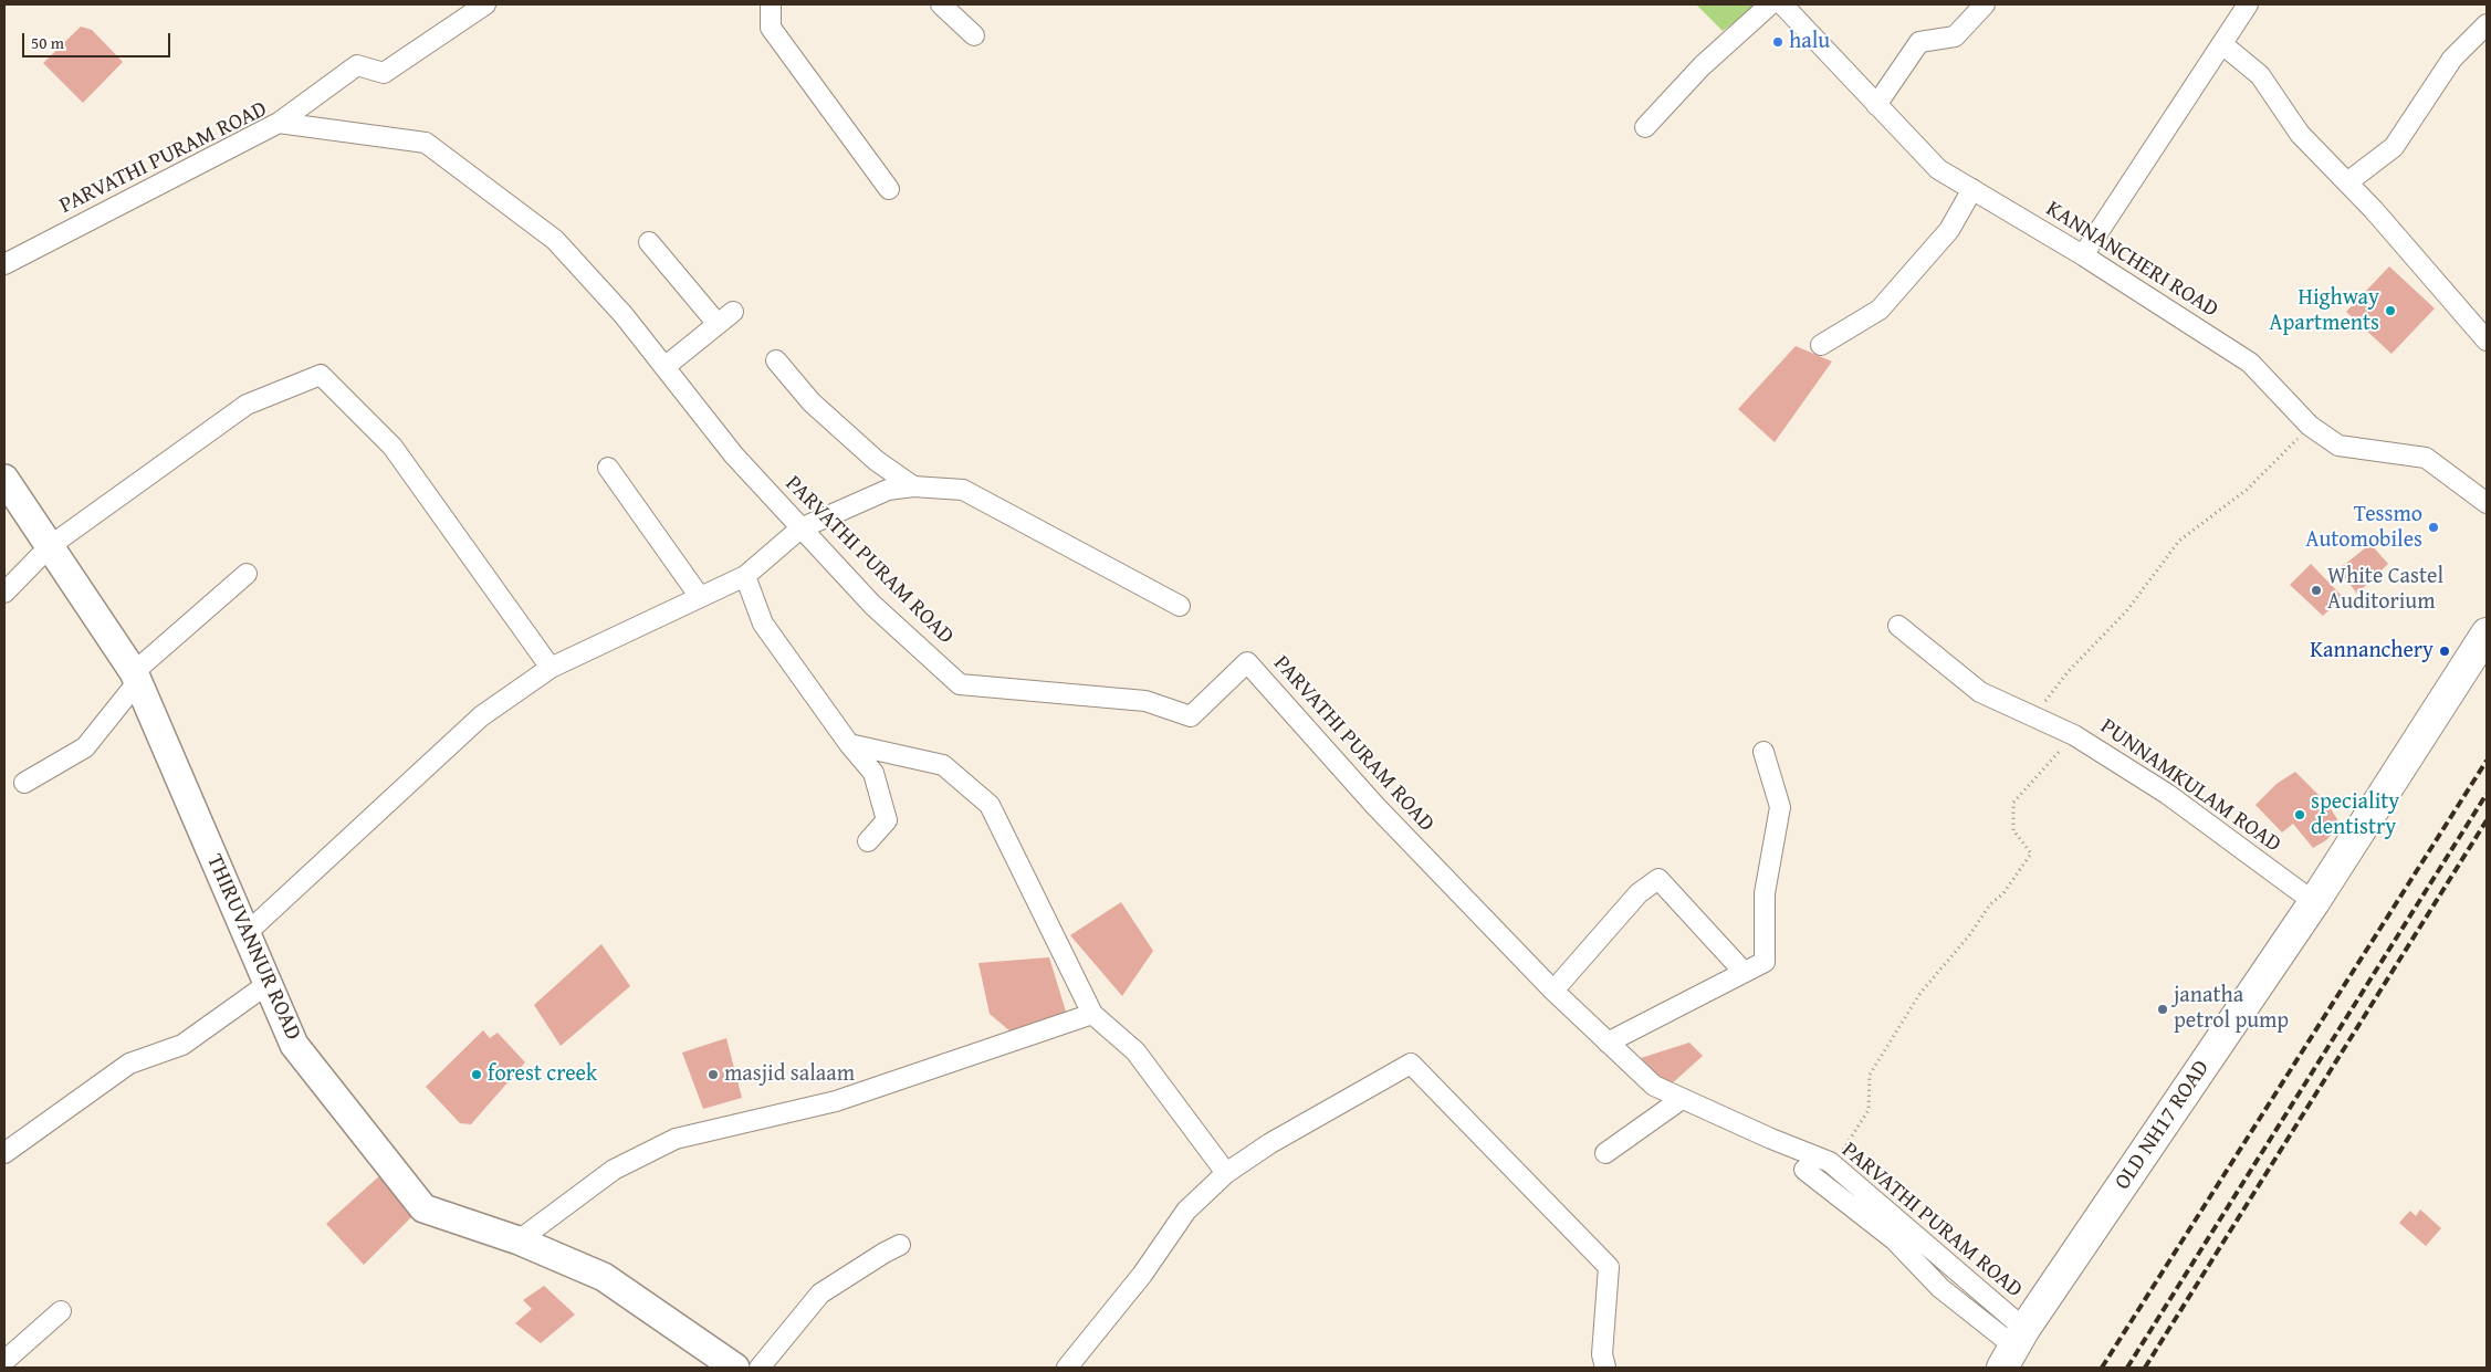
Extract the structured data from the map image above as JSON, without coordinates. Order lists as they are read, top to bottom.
{
  "streets": {
    "main road": ["OLD NH17 ROAD"],
    "street": [
      "PARVATHI PURAM ROAD",
      "KANNANCHERI ROAD",
      "PUNNAMKULAM ROAD",
      "THIRUVANNUR ROAD"
    ]
  },
  "crossings": [
    ["PARVATHI PURAM ROAD", "OLD NH17 ROAD"],
    ["PUNNAMKULAM ROAD", "OLD NH17 ROAD"]
  ],
  "places": [
    "halu",
    "Highway Apartments",
    "Tessmo Automobiles",
    "White Castel Auditorium",
    "Kannanchery",
    "speciality dentistry",
    "janatha petrol pump",
    "forest creek",
    "masjid salaam"
  ],
  "scale_bar": "50 m"
}
